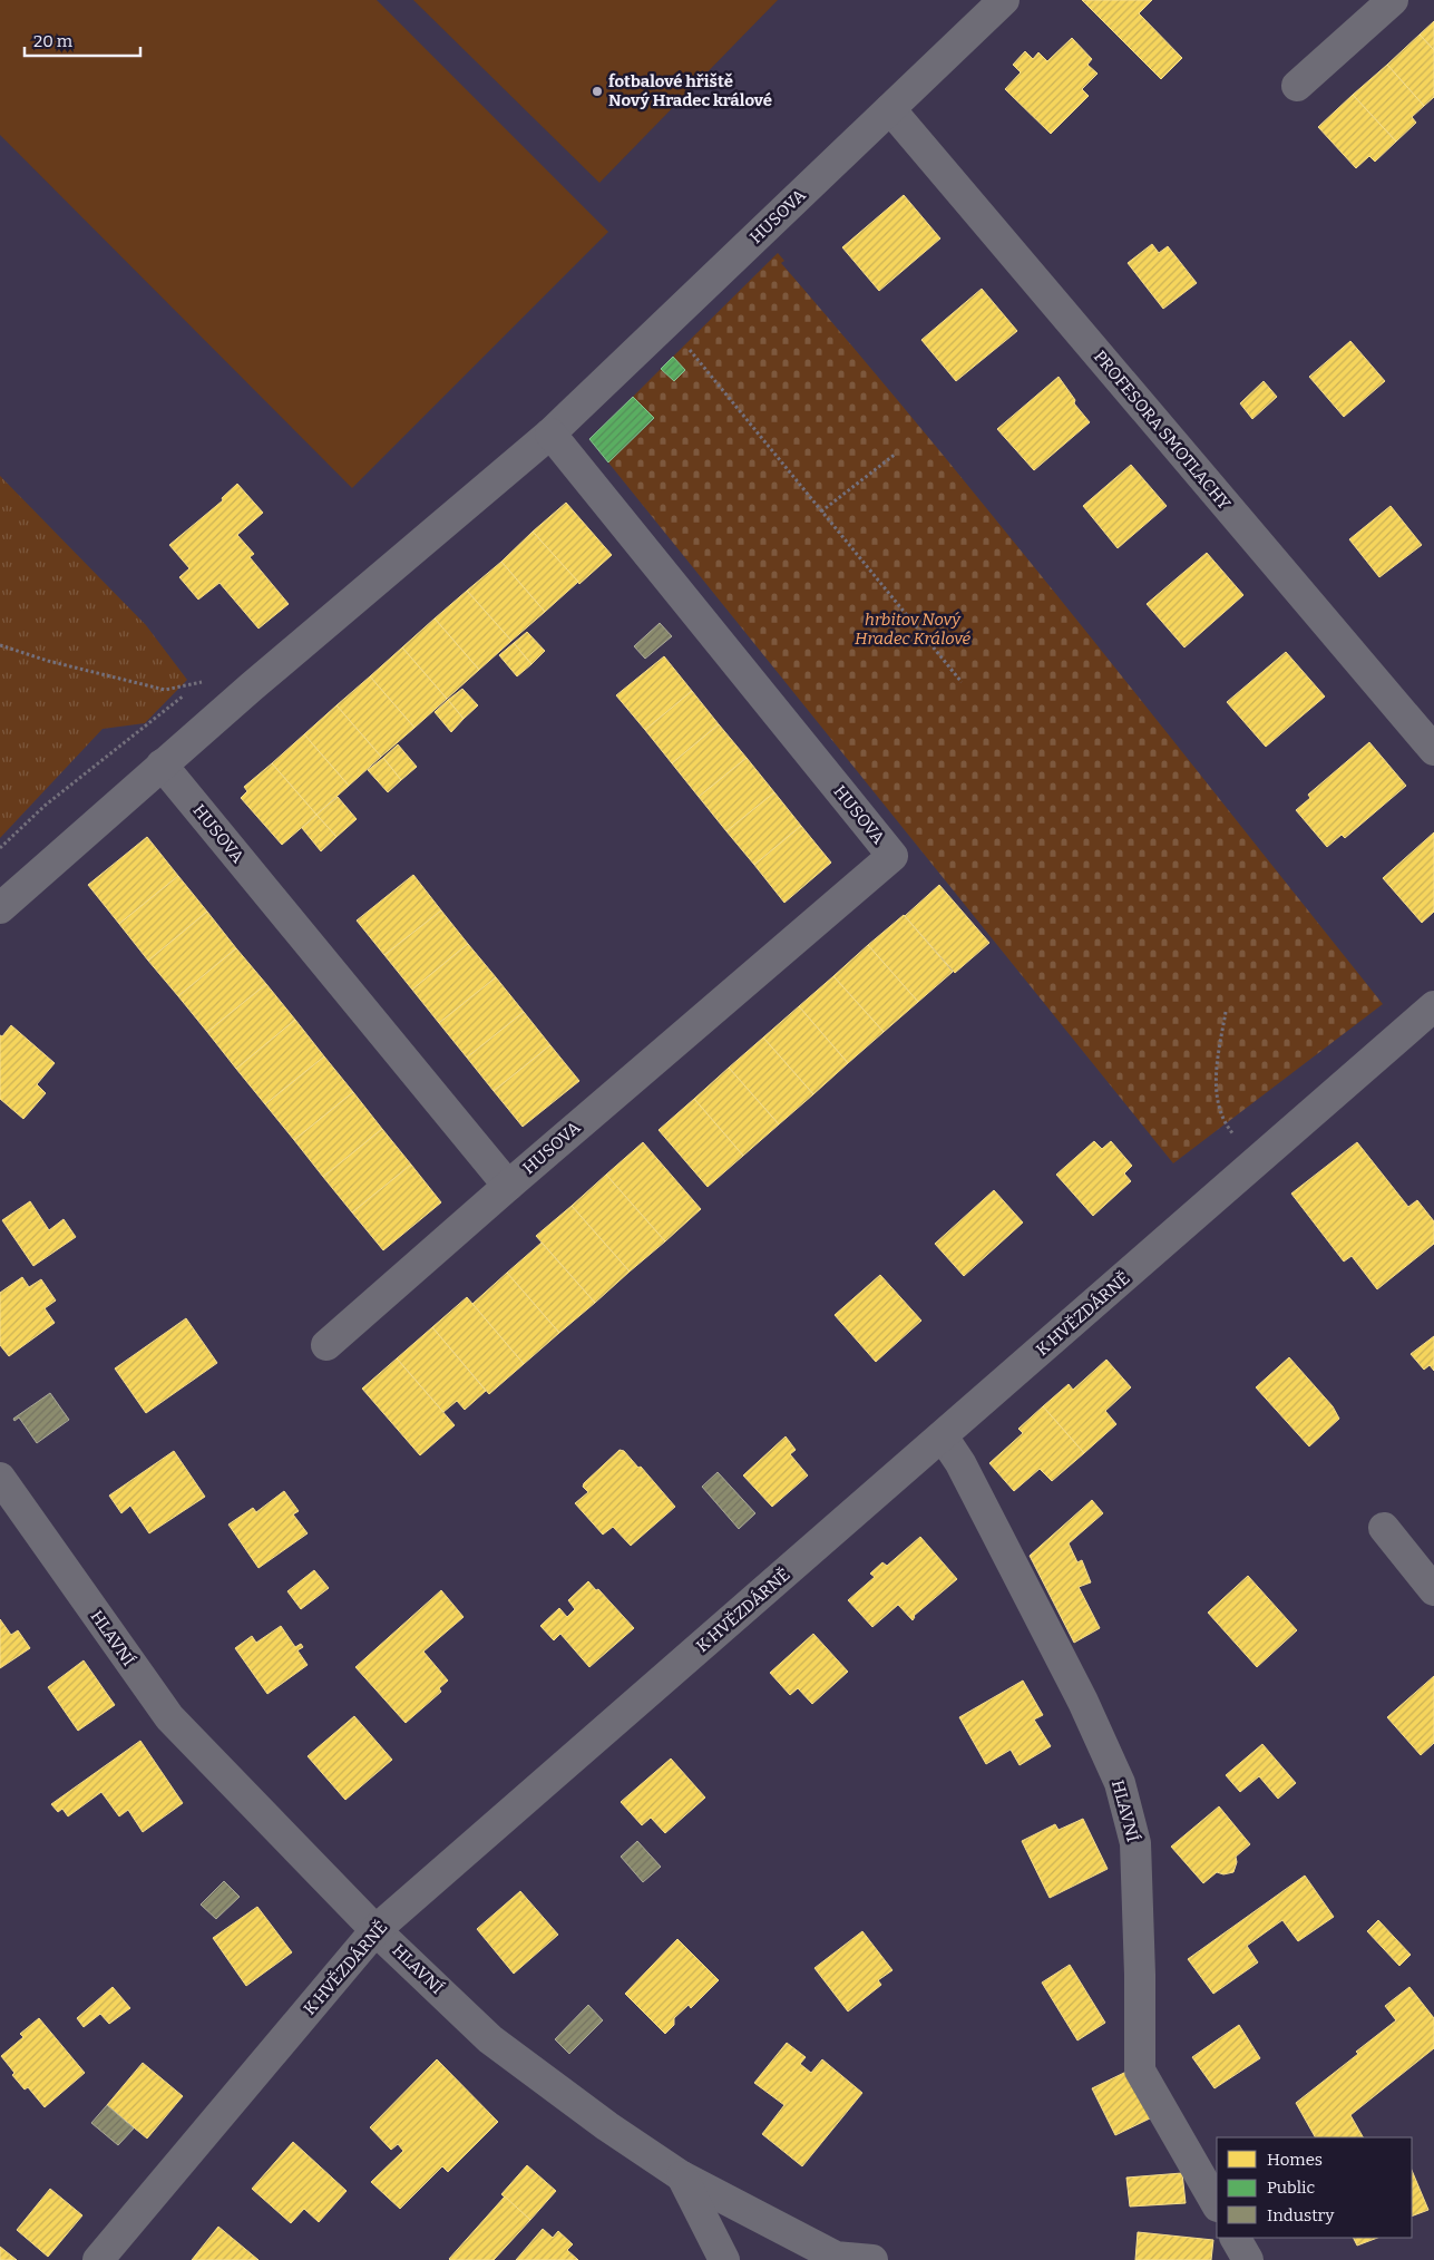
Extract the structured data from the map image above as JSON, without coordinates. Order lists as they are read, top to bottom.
{
  "streets": {
    "street": [
      "HUSOVA",
      "PROFESORA SMOTLACHY",
      "K HVĚZDÁRNĚ",
      "HLAVNÍ"
    ]
  },
  "crossings": [
    ["HUSOVA", "PROFESORA SMOTLACHY"],
    ["K HVĚZDÁRNĚ", "HLAVNÍ"]
  ],
  "parks": ["hrbitov Nový Hradec Králové"],
  "places": ["fotbalové hřiště Nový Hradec králové"],
  "legend": ["Homes", "Public", "Industry"],
  "scale_bar": "20 m"
}
